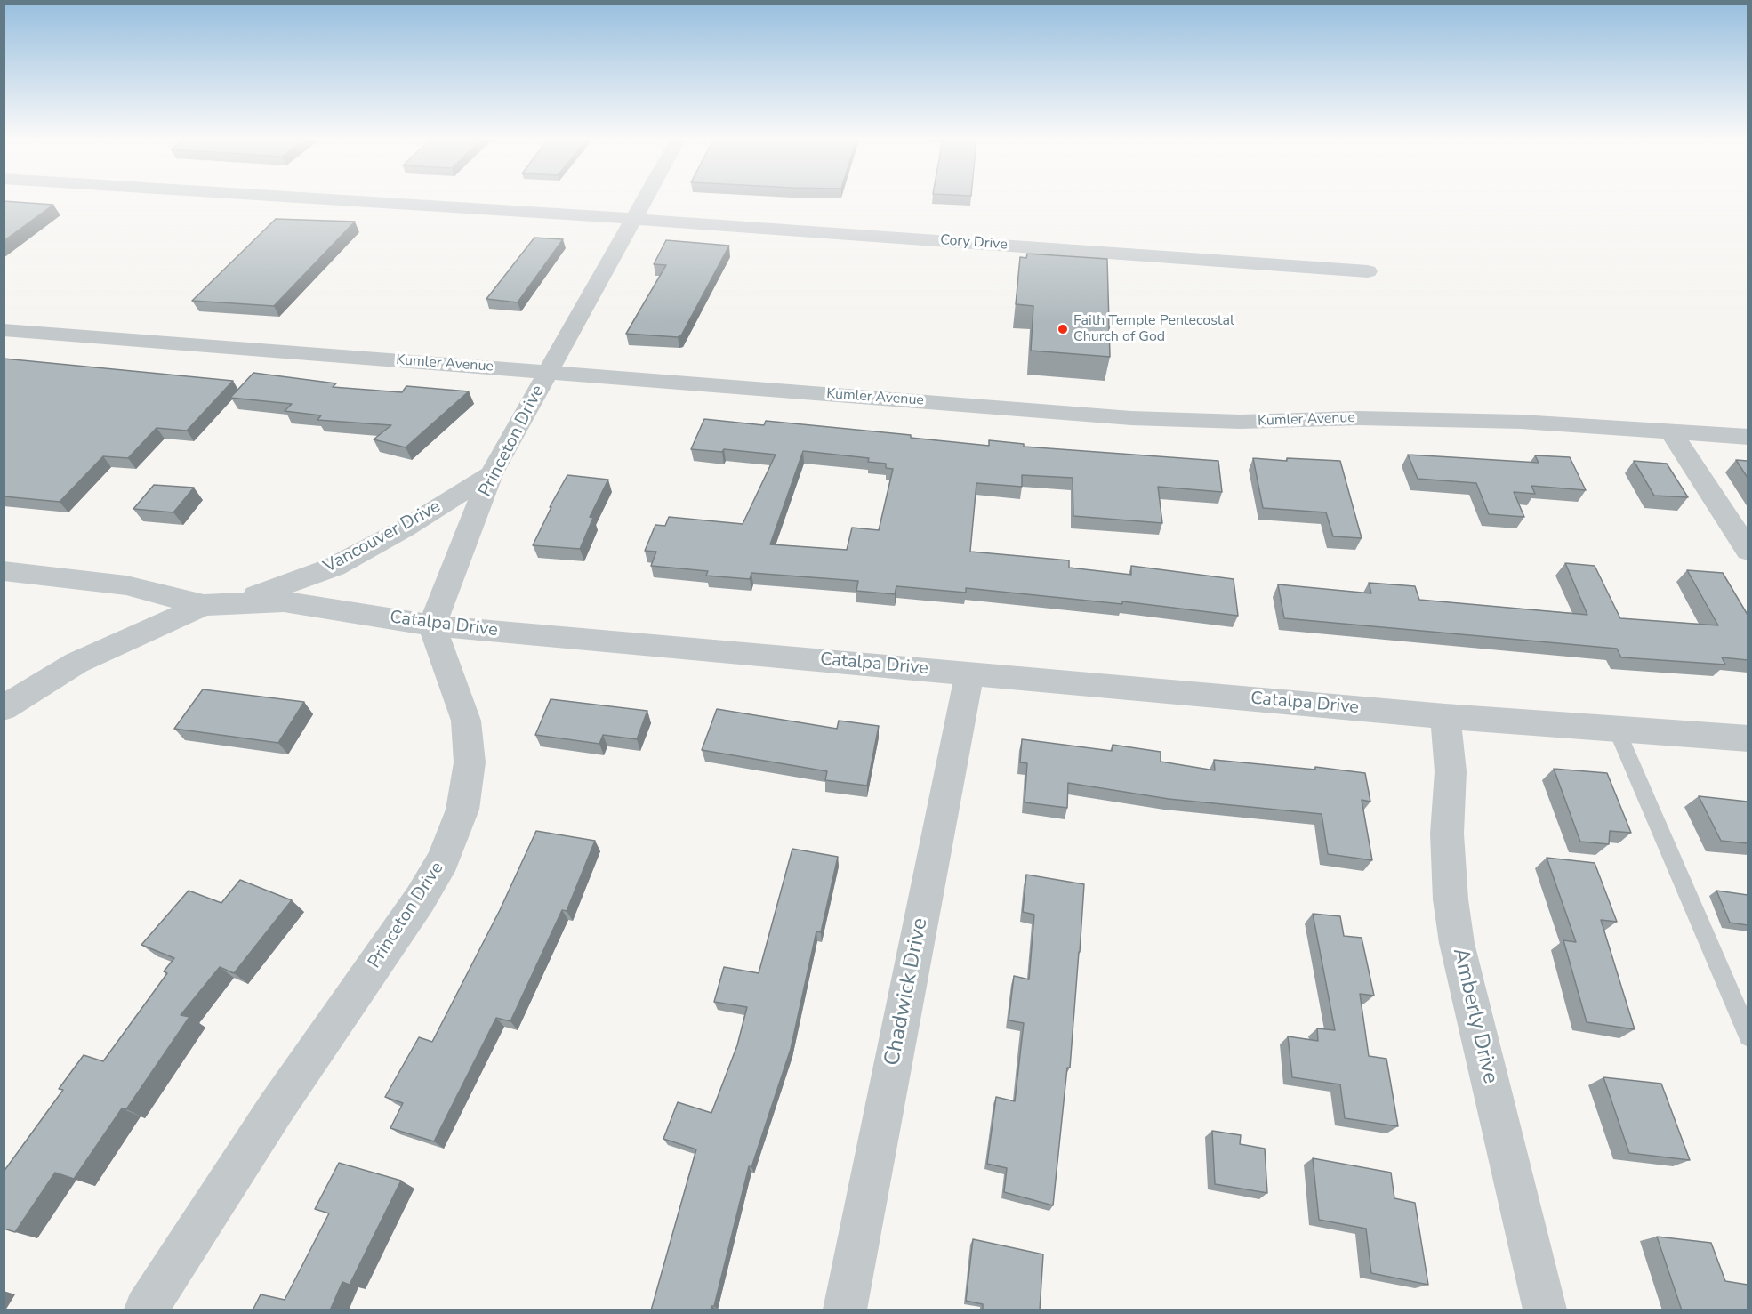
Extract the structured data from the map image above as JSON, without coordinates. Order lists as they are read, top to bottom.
{
  "streets": {
    "street": [
      "Cory Drive",
      "Kumler Avenue",
      "Princeton Drive",
      "Vancouver Drive",
      "Catalpa Drive",
      "Chadwick Drive",
      "Amberly Drive"
    ]
  },
  "crossings": [
    ["Cory Drive", "Princeton Drive"],
    ["Kumler Avenue", "Princeton Drive"],
    ["Princeton Drive", "Vancouver Drive"],
    ["Princeton Drive", "Catalpa Drive"],
    ["Vancouver Drive", "Catalpa Drive"],
    ["Catalpa Drive", "Chadwick Drive"],
    ["Catalpa Drive", "Amberly Drive"]
  ],
  "places": ["Faith Temple Pentecostal Church of God"]
}
